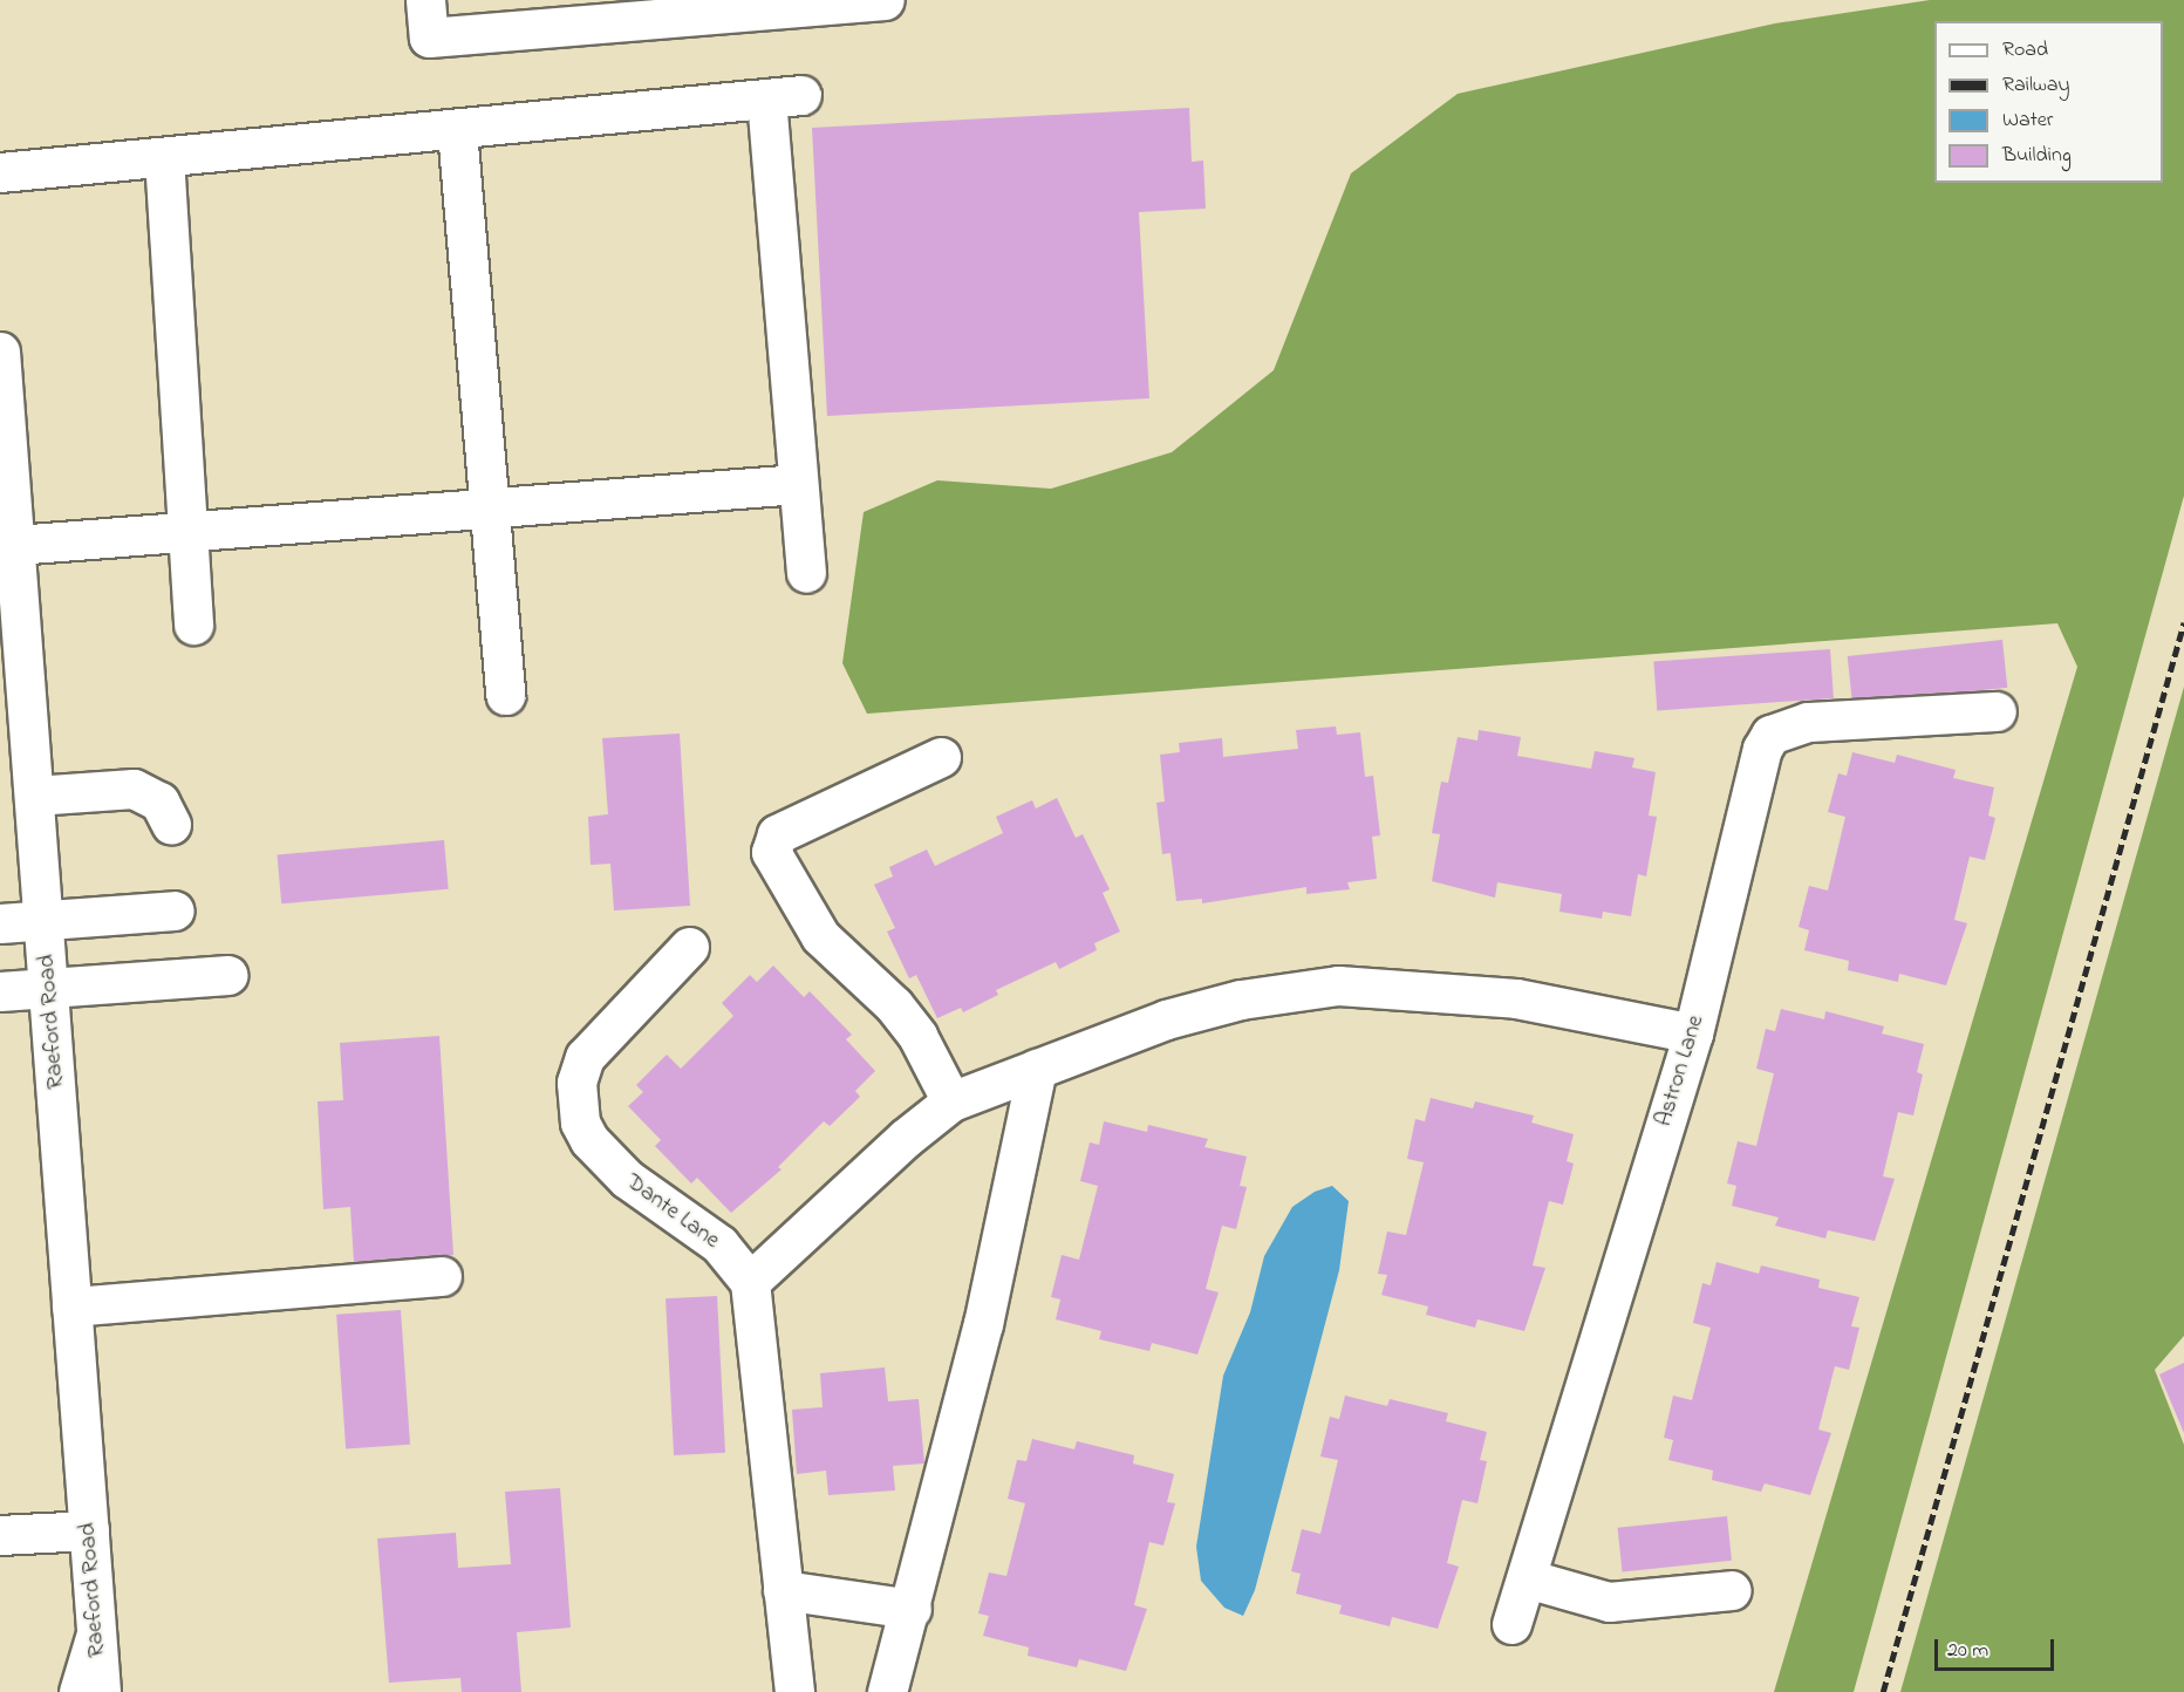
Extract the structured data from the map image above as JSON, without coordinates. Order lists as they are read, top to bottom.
{
  "streets": {
    "main road": ["Raeford Road", "Astron Lane", "Dante Lane"]
  },
  "legend": [
    "Road",
    "Railway",
    "Water",
    "Building"
  ],
  "scale_bar": "20 m"
}
